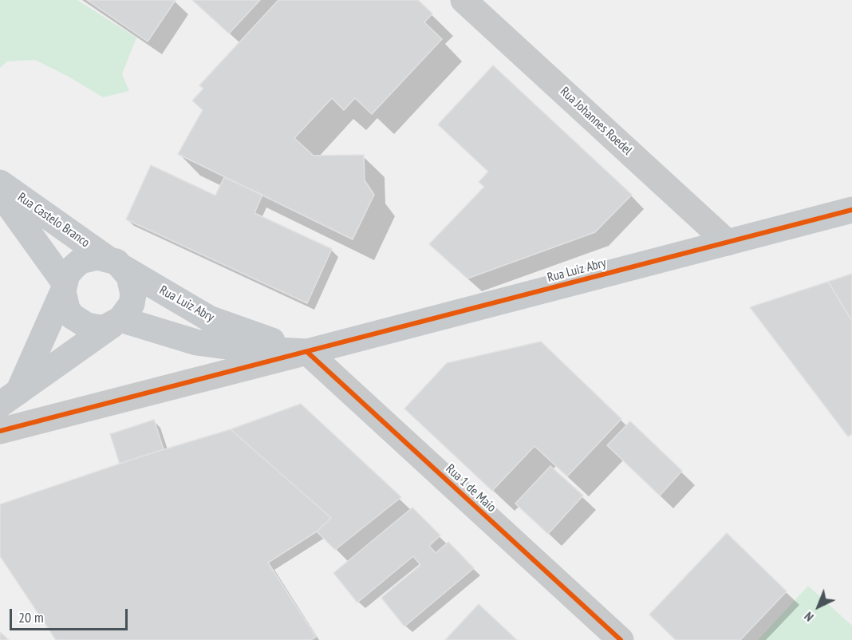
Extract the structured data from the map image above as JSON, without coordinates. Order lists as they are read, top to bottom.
{
  "streets": {
    "main road": ["Rua Castelo Branco", "Rua Luiz Abry"],
    "street": ["Rua Johannes Roedel", "Rua 1 de Maio"]
  },
  "crossings": [
    ["Rua Johannes Roedel", "Rua Luiz Abry"],
    ["Rua Castelo Branco", "Rua Luiz Abry"],
    ["Rua Luiz Abry", "Rua 1 de Maio"]
  ],
  "scale_bar": "20 m",
  "north": "bottom left"
}
